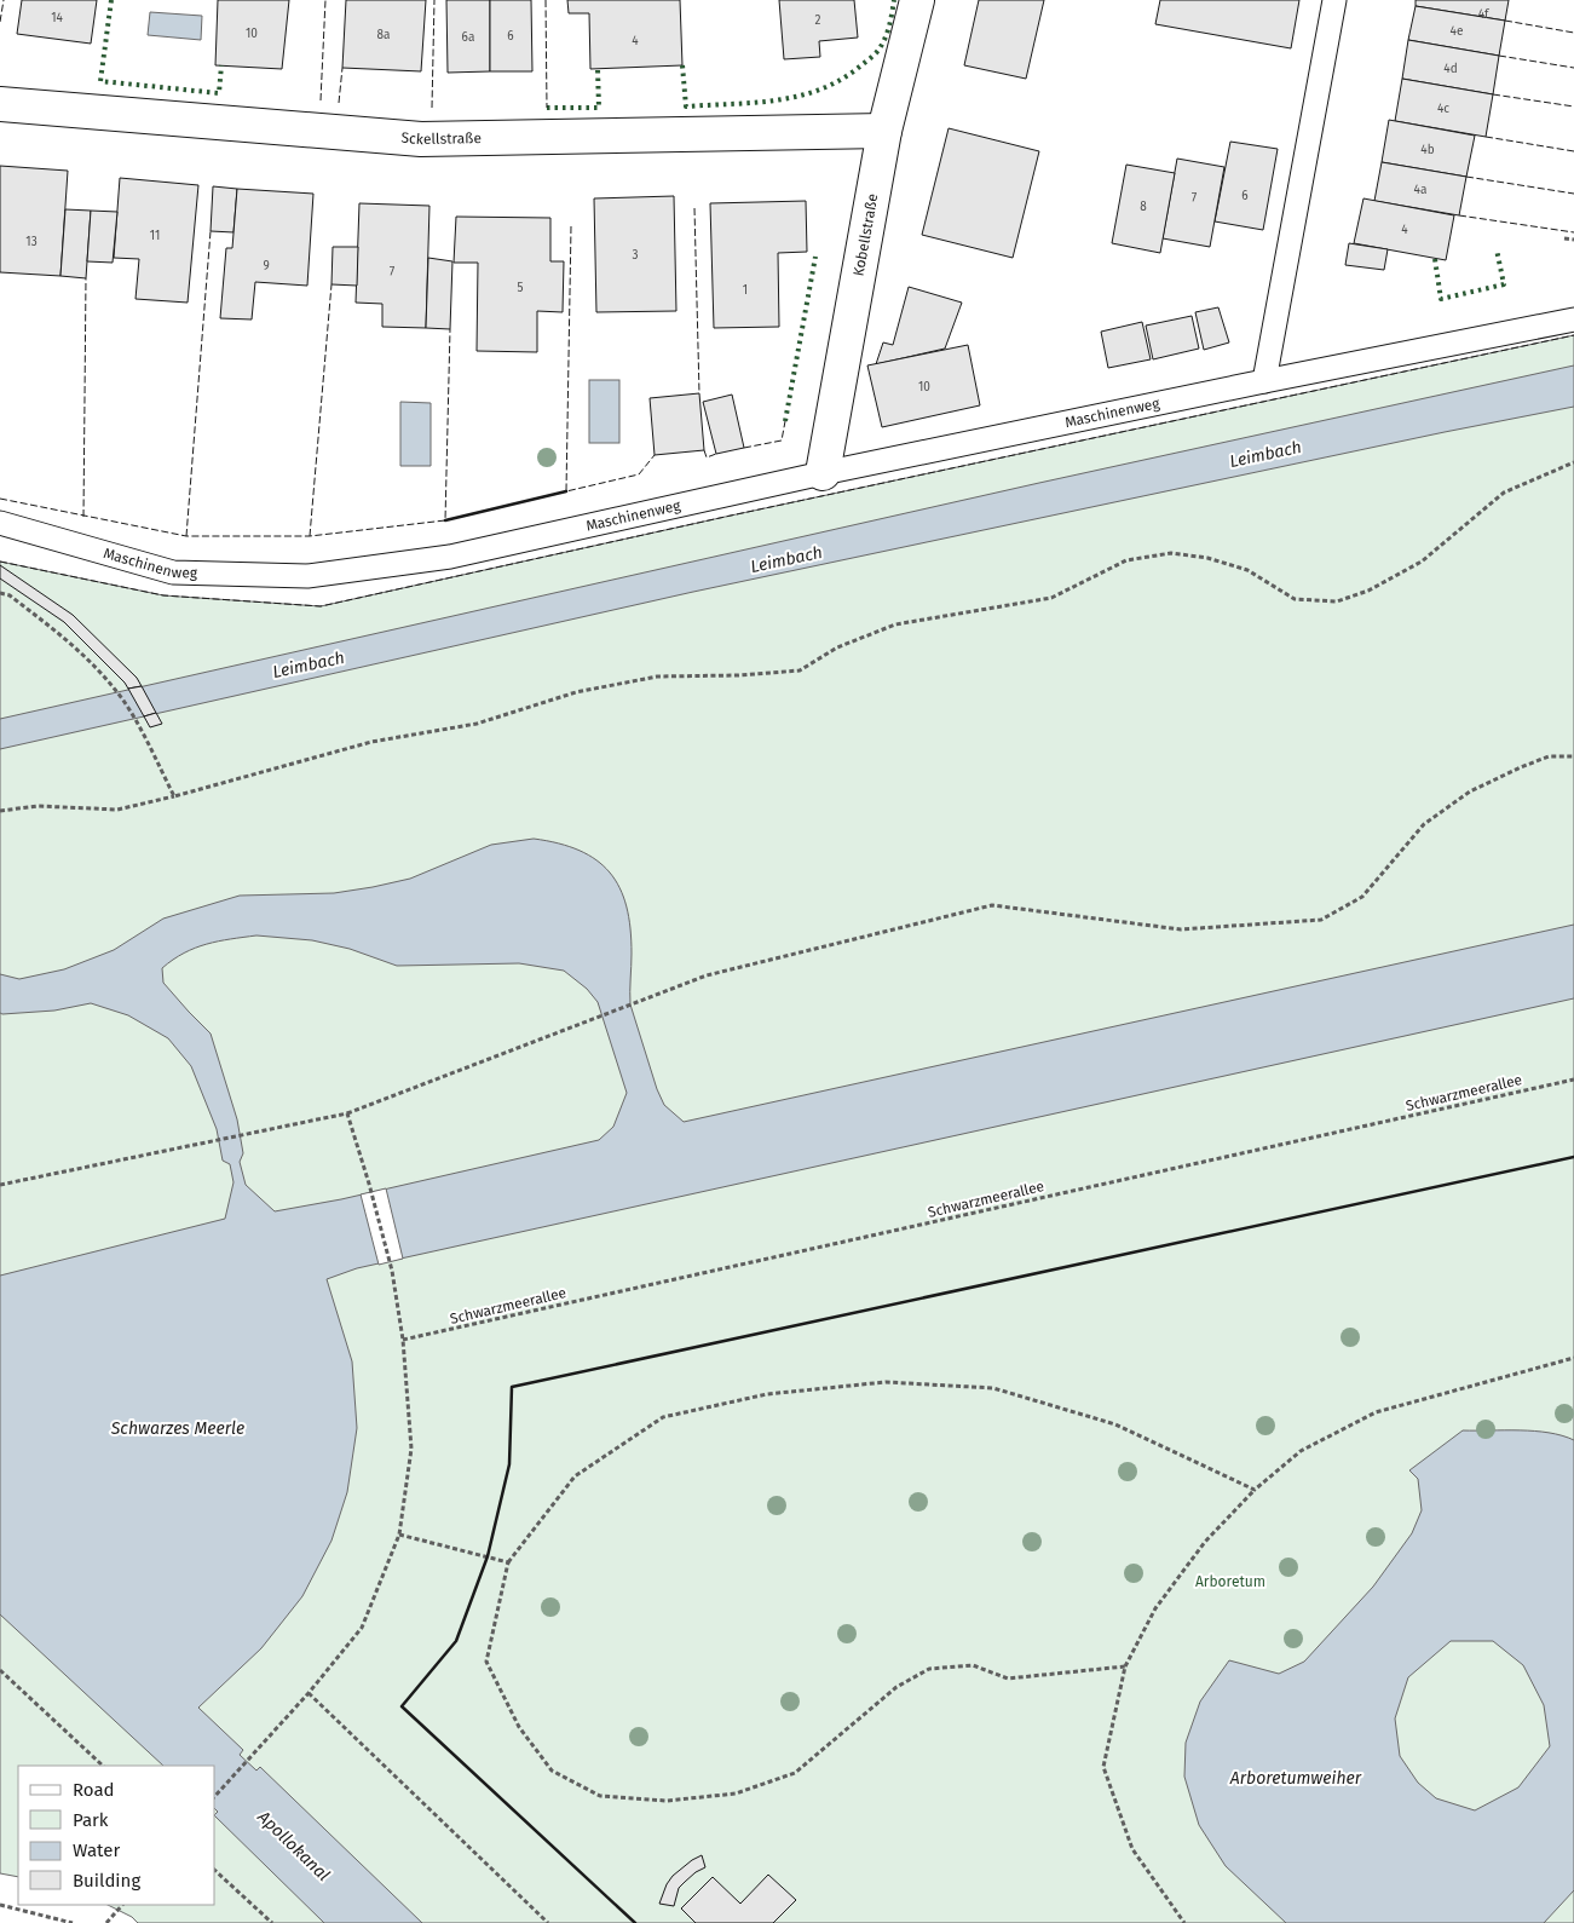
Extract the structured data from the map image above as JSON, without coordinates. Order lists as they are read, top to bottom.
{
  "streets": {
    "street": ["Sckellstraße", "Kobellstraße"],
    "lane": ["Maschinenweg"],
    "path": ["Schwarzmeerallee"]
  },
  "crossings": [
    ["Sckellstraße", "Kobellstraße"],
    ["Kobellstraße", "Maschinenweg"]
  ],
  "water": [
    "Leimbach",
    "Schwarzes Meerle",
    "Arboretumweiher",
    "Apollokanal"
  ],
  "parks": ["Arboretum"],
  "house_numbers": [
    "4f",
    "14",
    "2",
    "4e",
    "10",
    "8a",
    "6",
    "6a",
    "4",
    "4d",
    "4c",
    "4b",
    "4a",
    "6",
    "7",
    "8",
    "4",
    "11",
    "13",
    "3",
    "9",
    "7",
    "5",
    "1",
    "10"
  ],
  "legend": [
    "Road",
    "Park",
    "Water",
    "Building"
  ]
}
